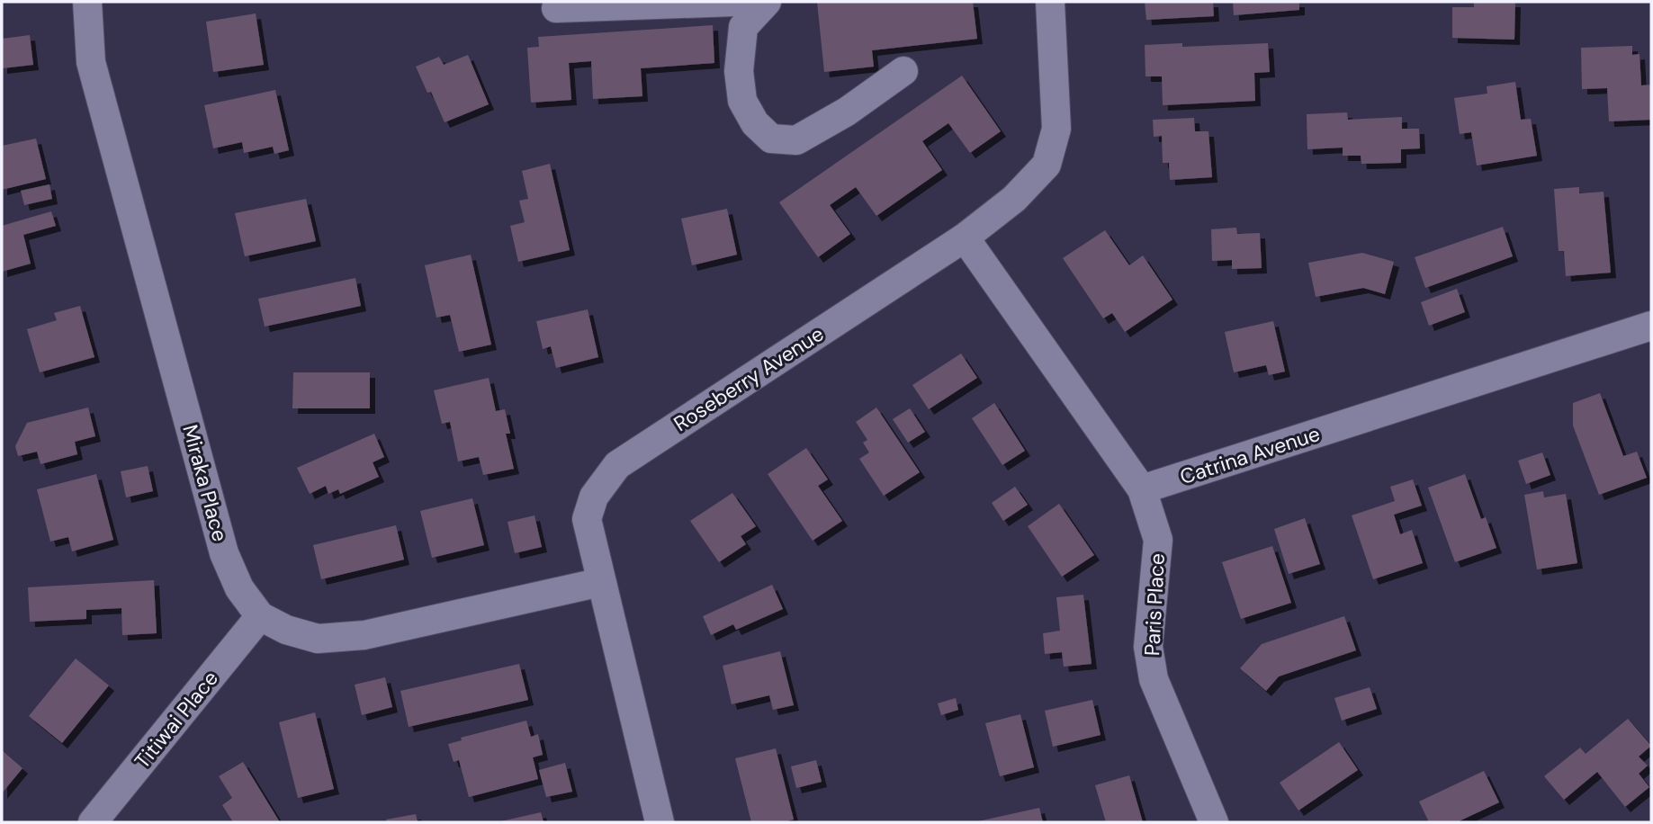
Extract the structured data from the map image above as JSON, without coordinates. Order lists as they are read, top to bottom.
{
  "streets": {
    "street": [
      "Roseberry Avenue",
      "Catrina Avenue",
      "Miraka Place",
      "Paris Place",
      "Titiwai Place"
    ]
  },
  "crossings": [
    ["Roseberry Avenue", "Miraka Place"],
    ["Catrina Avenue", "Paris Place"],
    ["Miraka Place", "Titiwai Place"]
  ]
}
